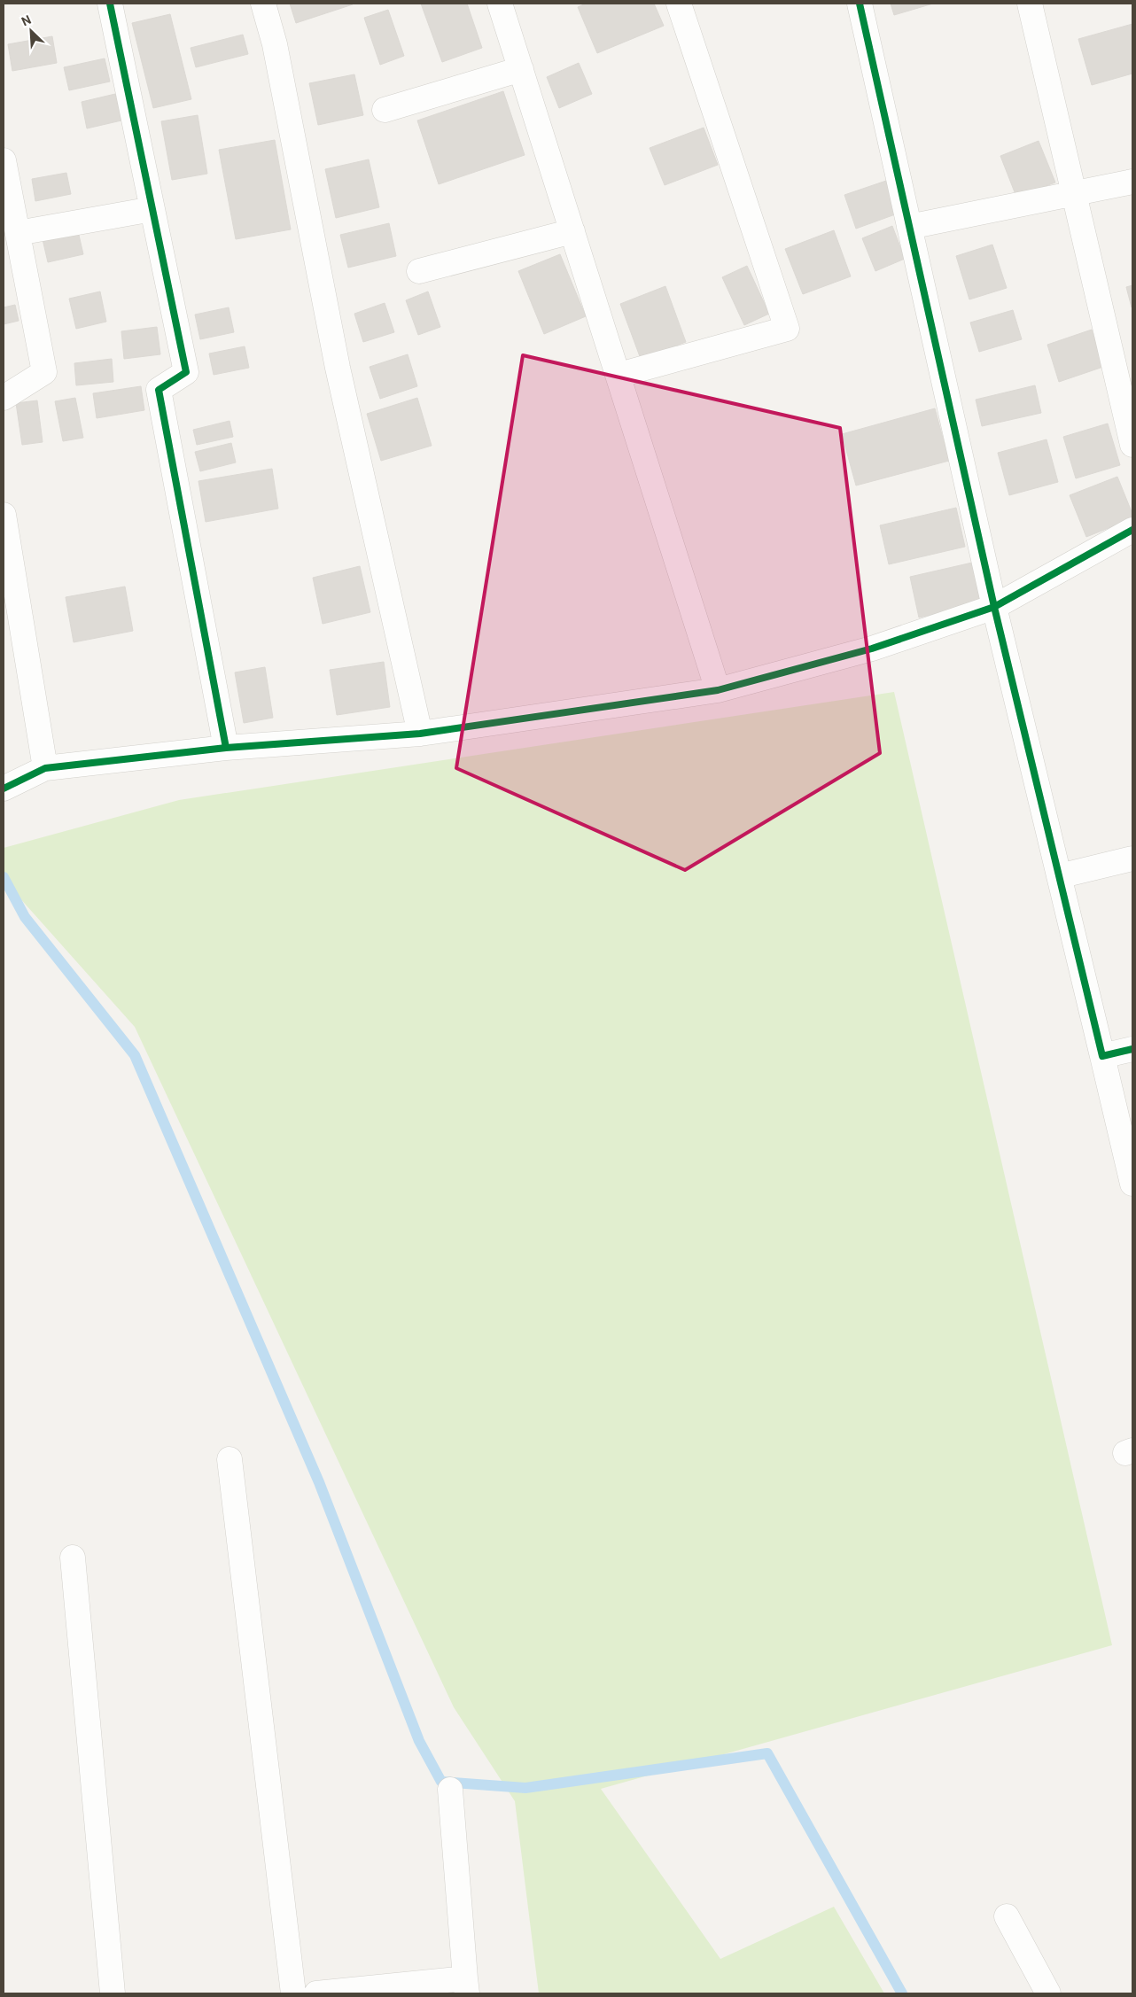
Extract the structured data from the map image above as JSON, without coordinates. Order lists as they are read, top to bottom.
{
  "north": "top left"
}
